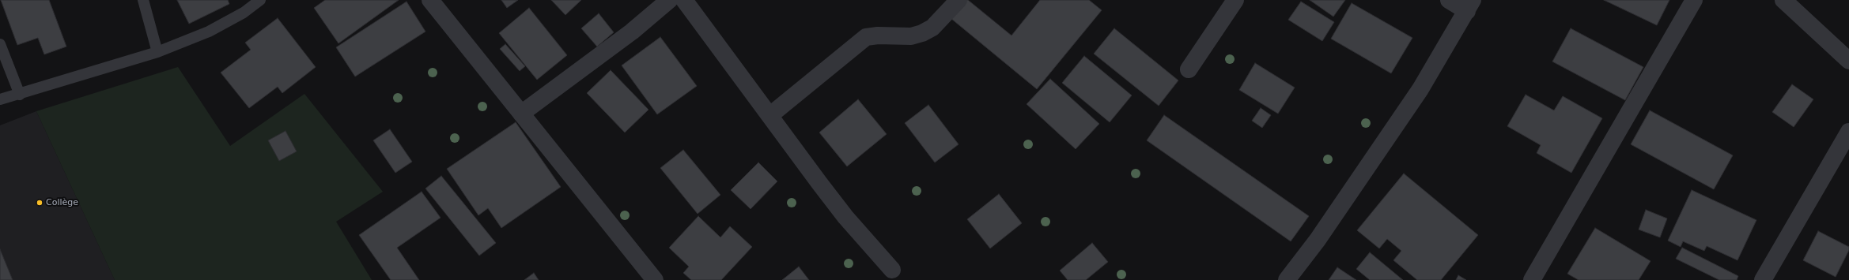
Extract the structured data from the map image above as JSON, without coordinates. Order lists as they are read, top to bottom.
{
  "places": ["Collège"]
}
